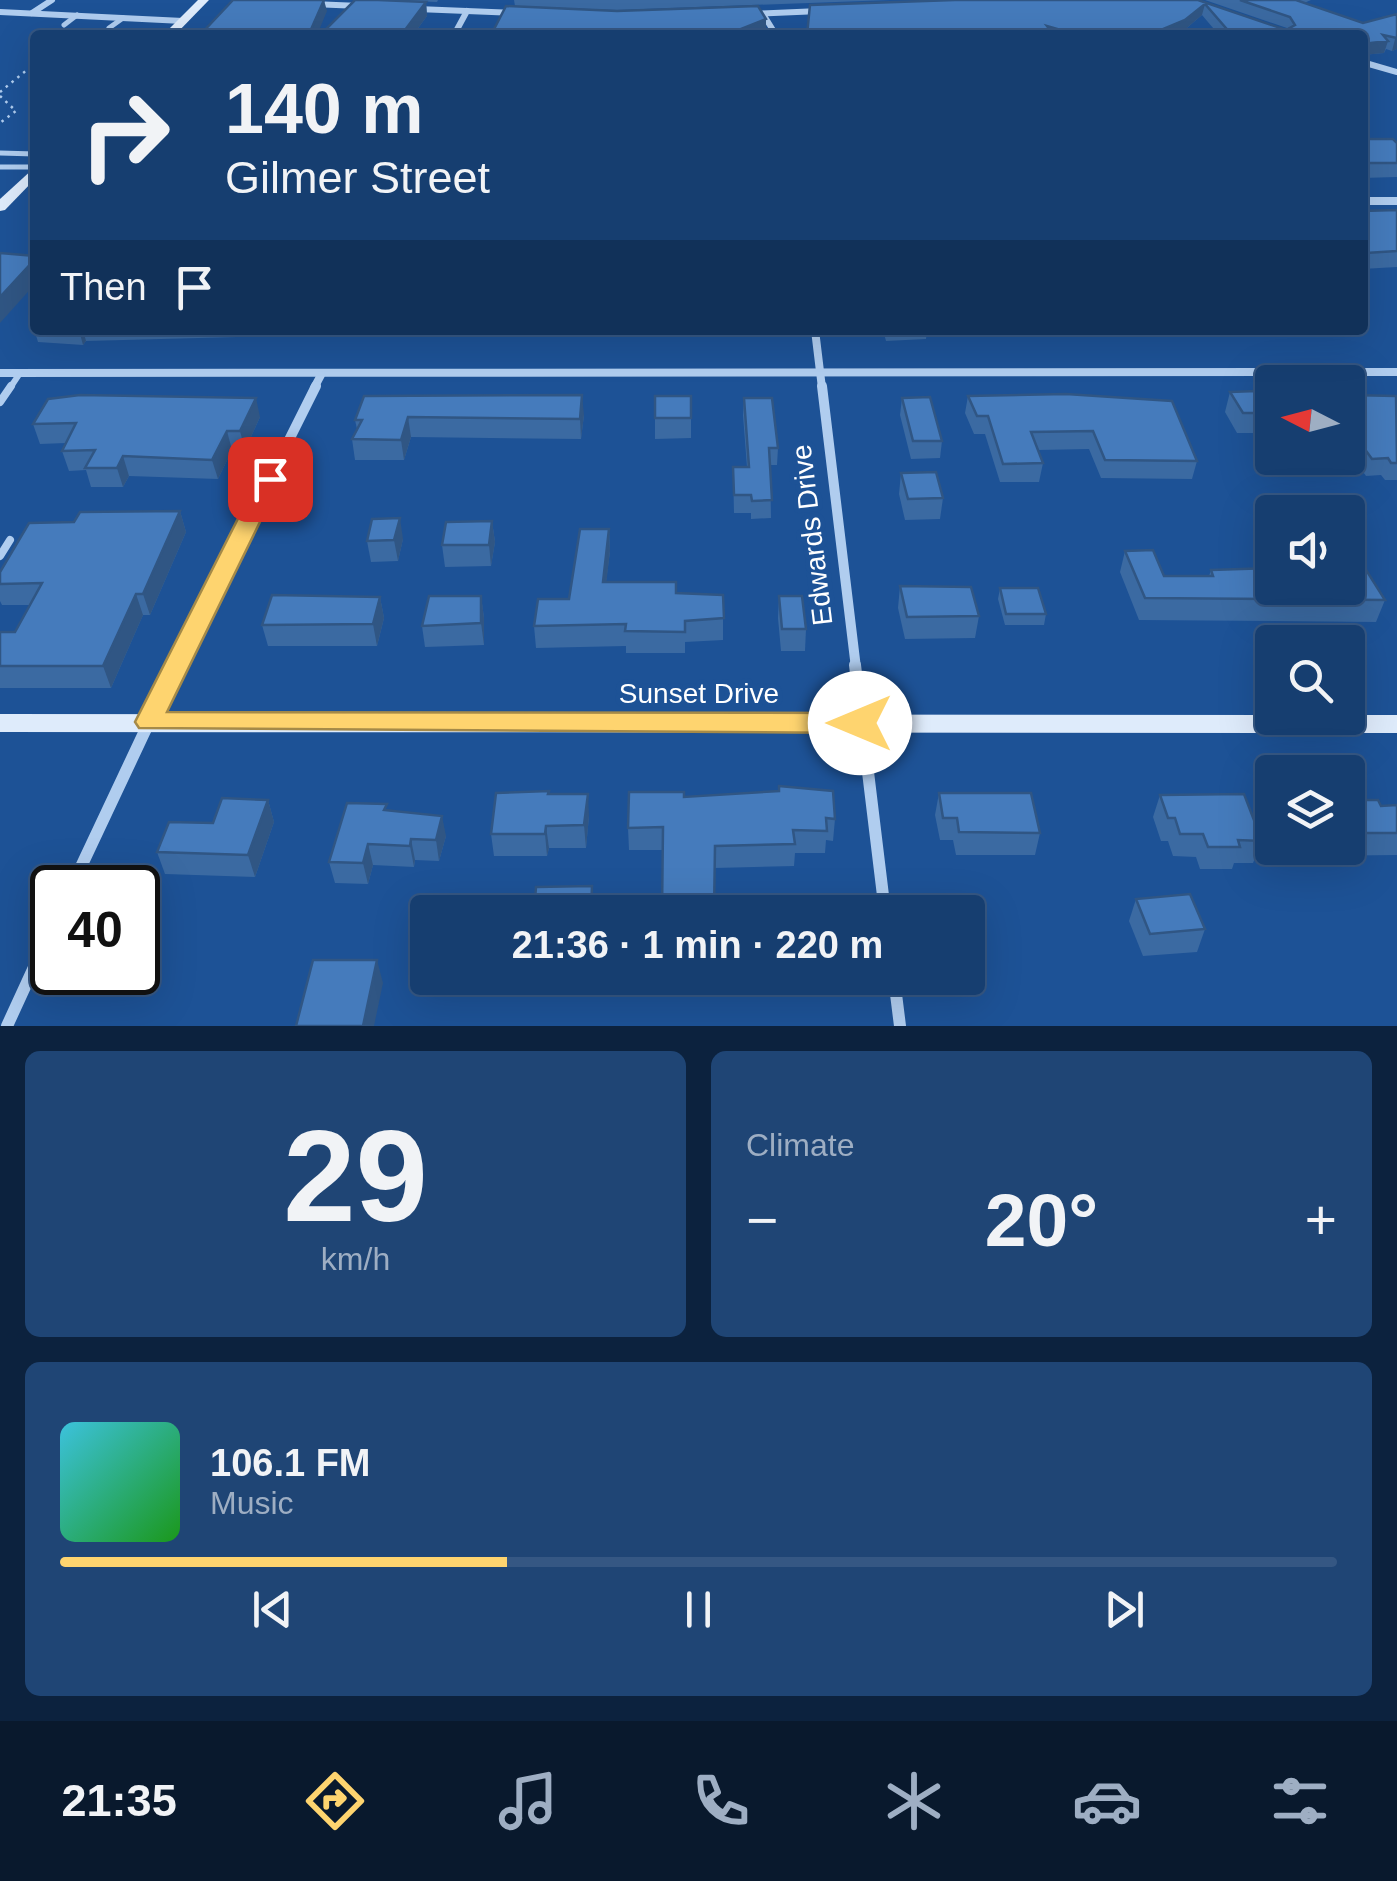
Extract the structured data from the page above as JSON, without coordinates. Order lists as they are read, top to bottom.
{
  "streets": {
    "street": ["Edwards Drive", "Sunset Drive"]
  },
  "crossings": [
    ["Edwards Drive", "Sunset Drive"]
  ],
  "north": "left",
  "page": {
    "turn": ["140 m", "Gilmer Street"],
    "then": "Then",
    "limit": "40",
    "trip": "21:36 · 1 min · 220 m",
    "tile": [
      ["29", "km/h"],
      "Climate"
    ],
    "heat": ["−", "20°", "+"],
    "song": ["106.1 FM", "Music"],
    "tabs": "21:35"
  }
}
